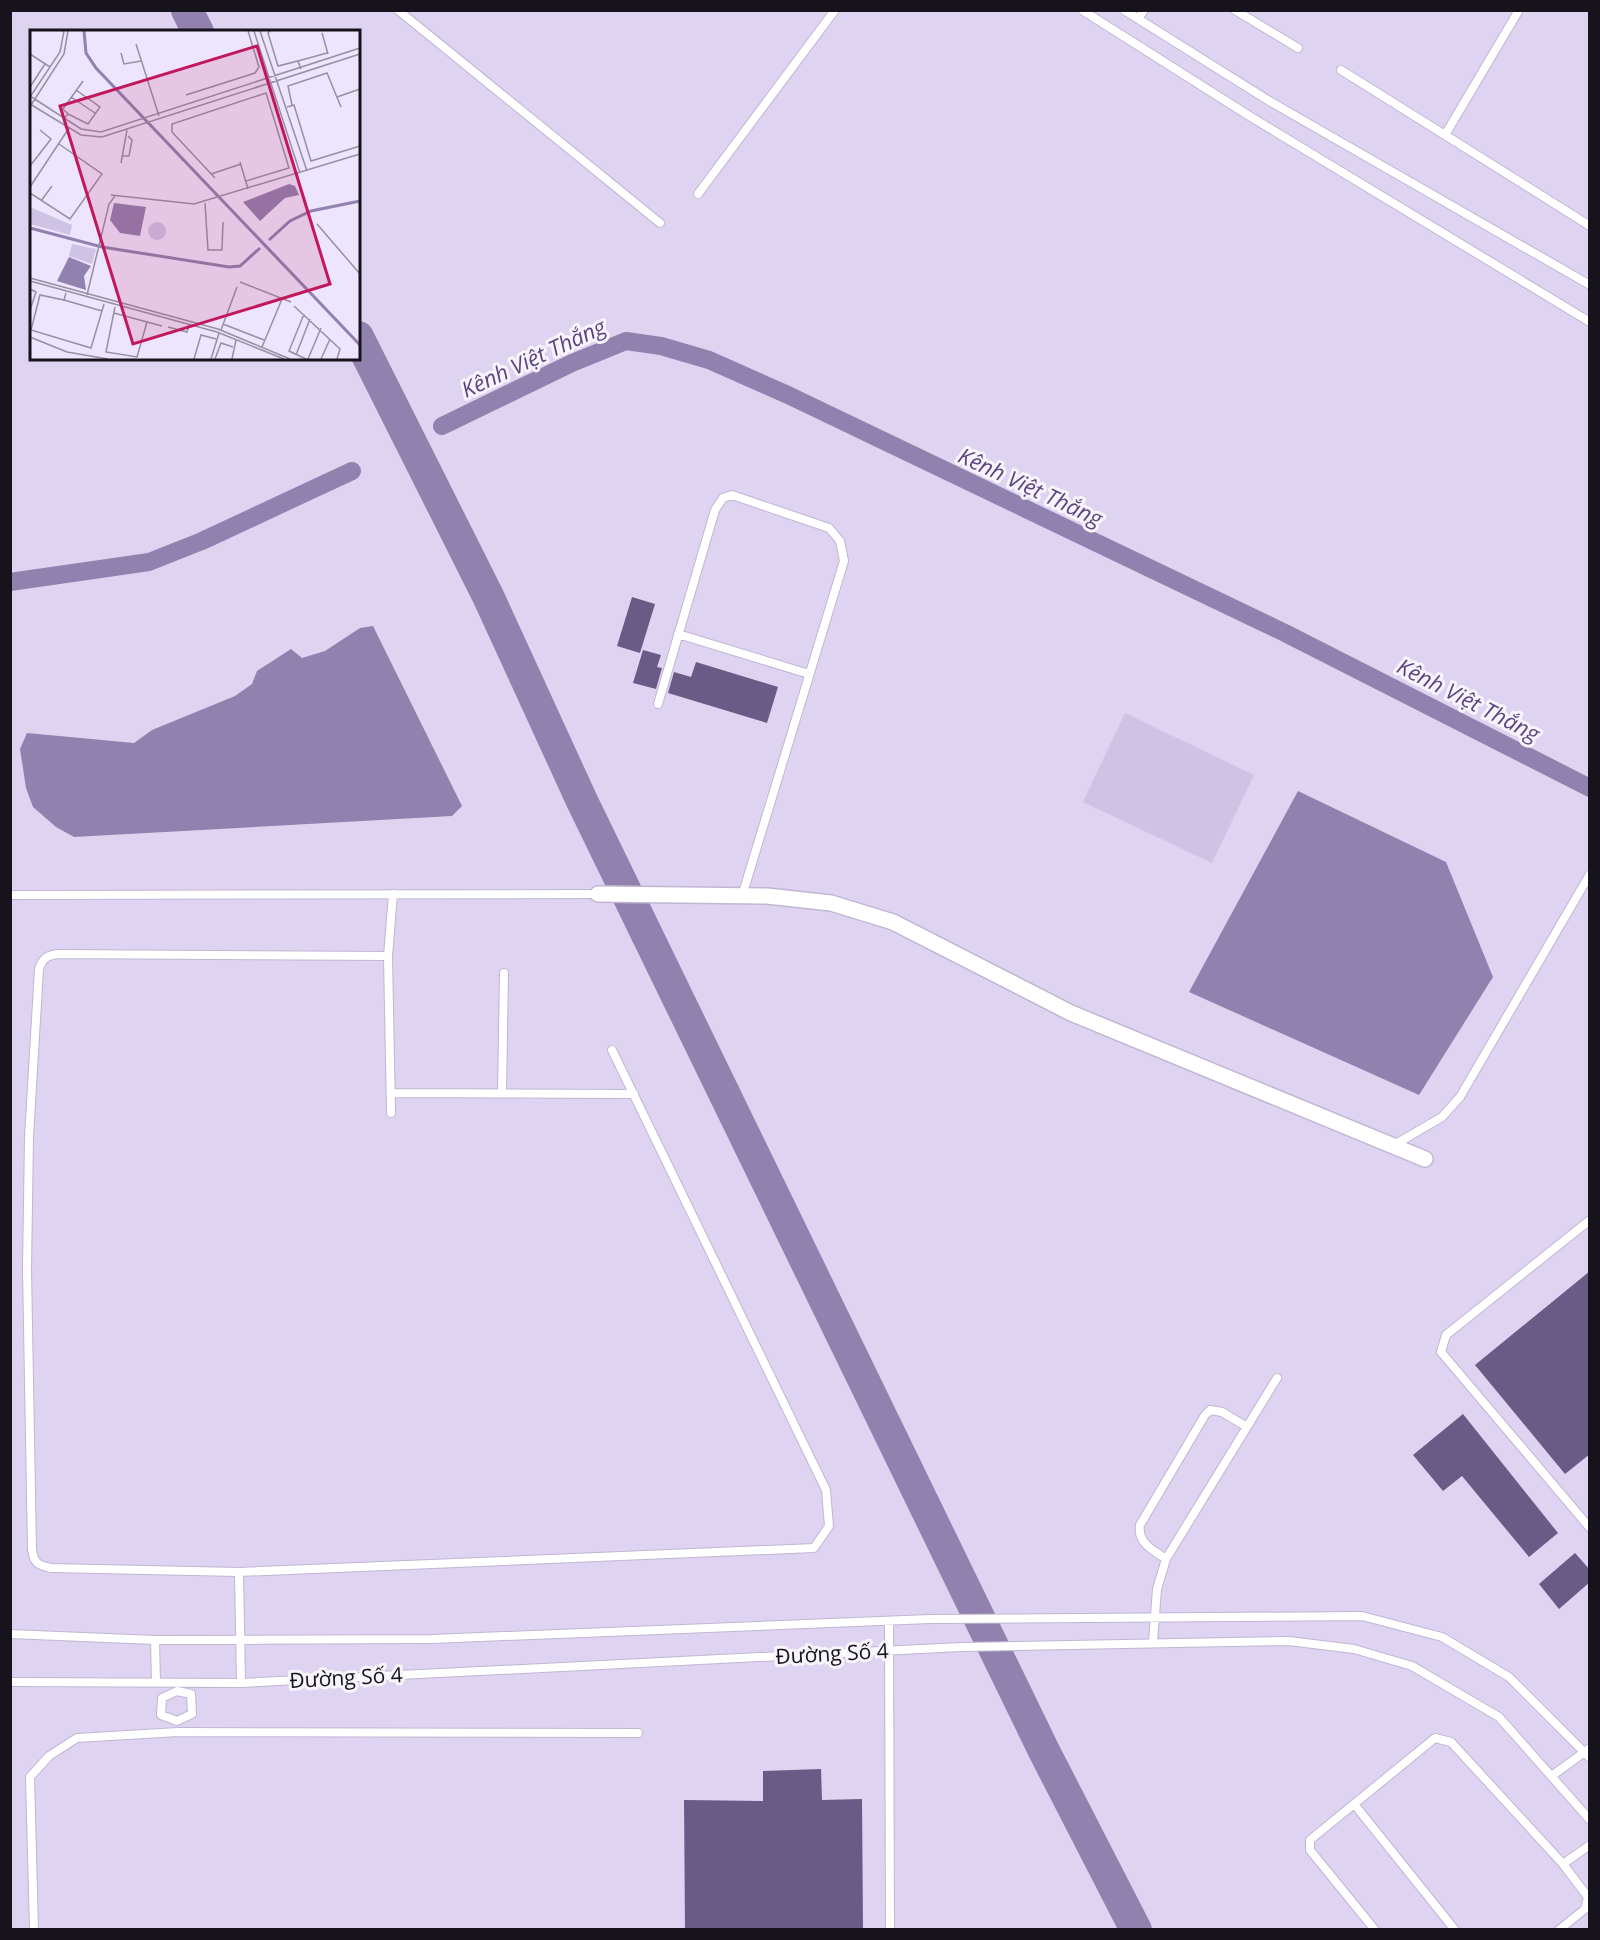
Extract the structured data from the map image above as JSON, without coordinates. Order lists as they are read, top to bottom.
{
  "streets": {
    "lane": ["Đường Số 4"]
  },
  "water": ["Kênh Việt Thắng"]
}
